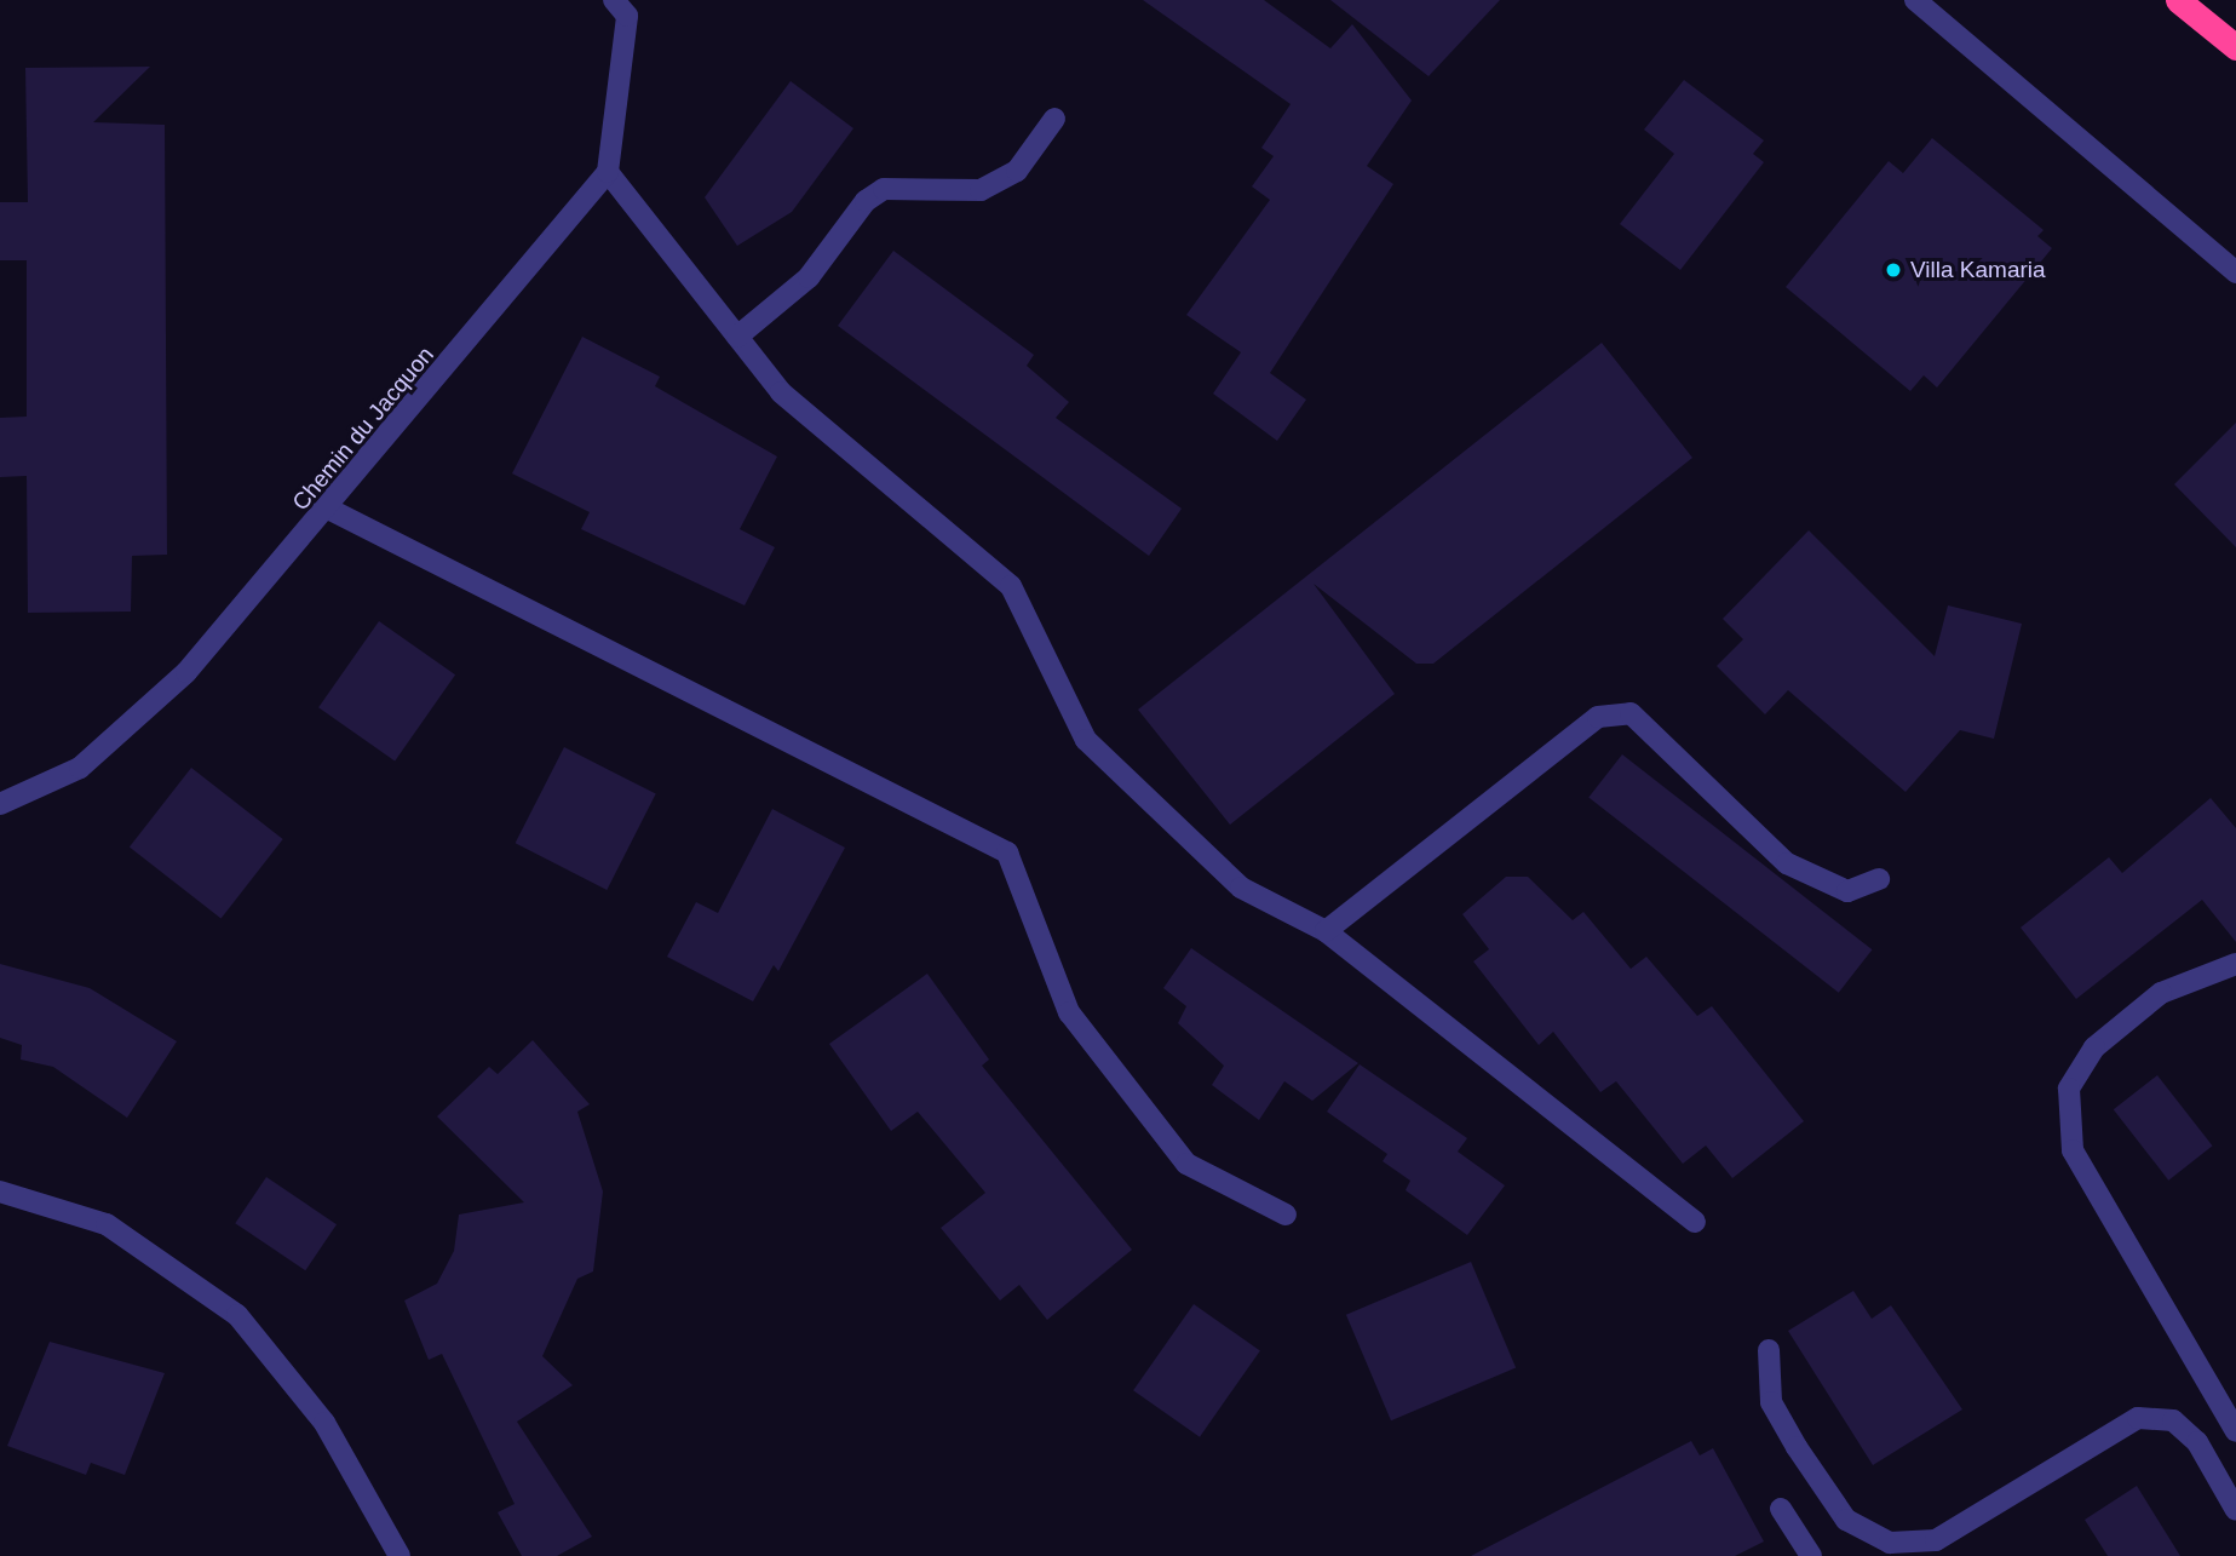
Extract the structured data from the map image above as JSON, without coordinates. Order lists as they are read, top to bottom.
{
  "streets": {
    "street": ["Chemin du Jacquon"]
  },
  "places": ["Villa Kamaria"]
}
